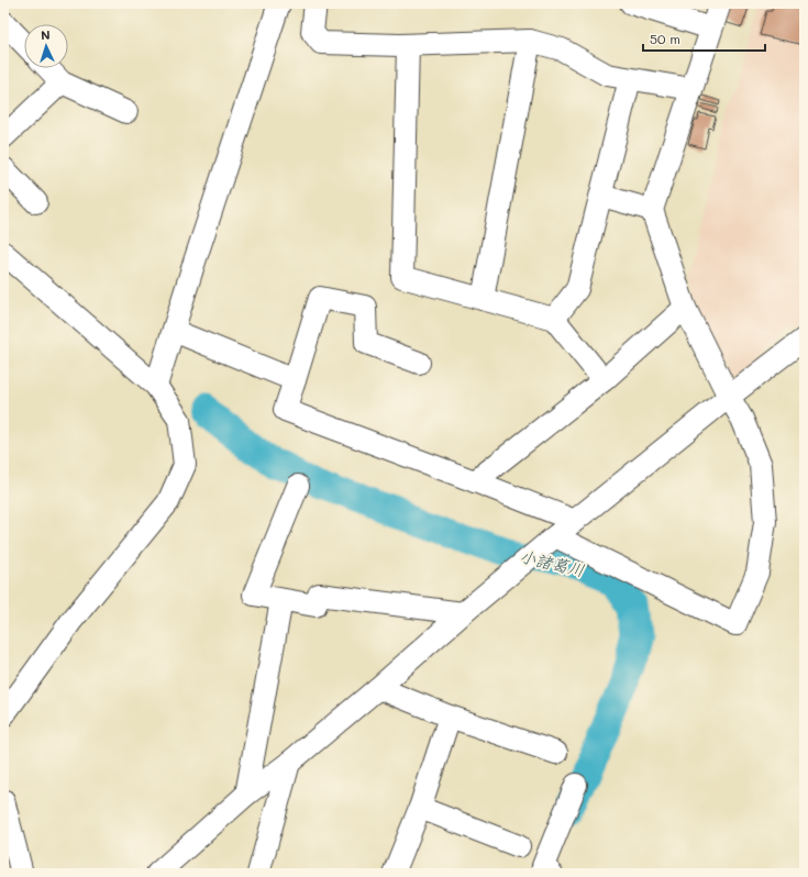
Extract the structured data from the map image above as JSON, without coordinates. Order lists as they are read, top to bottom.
{
  "water": ["小諸葛川"],
  "scale_bar": "50 m",
  "north": "top"
}
